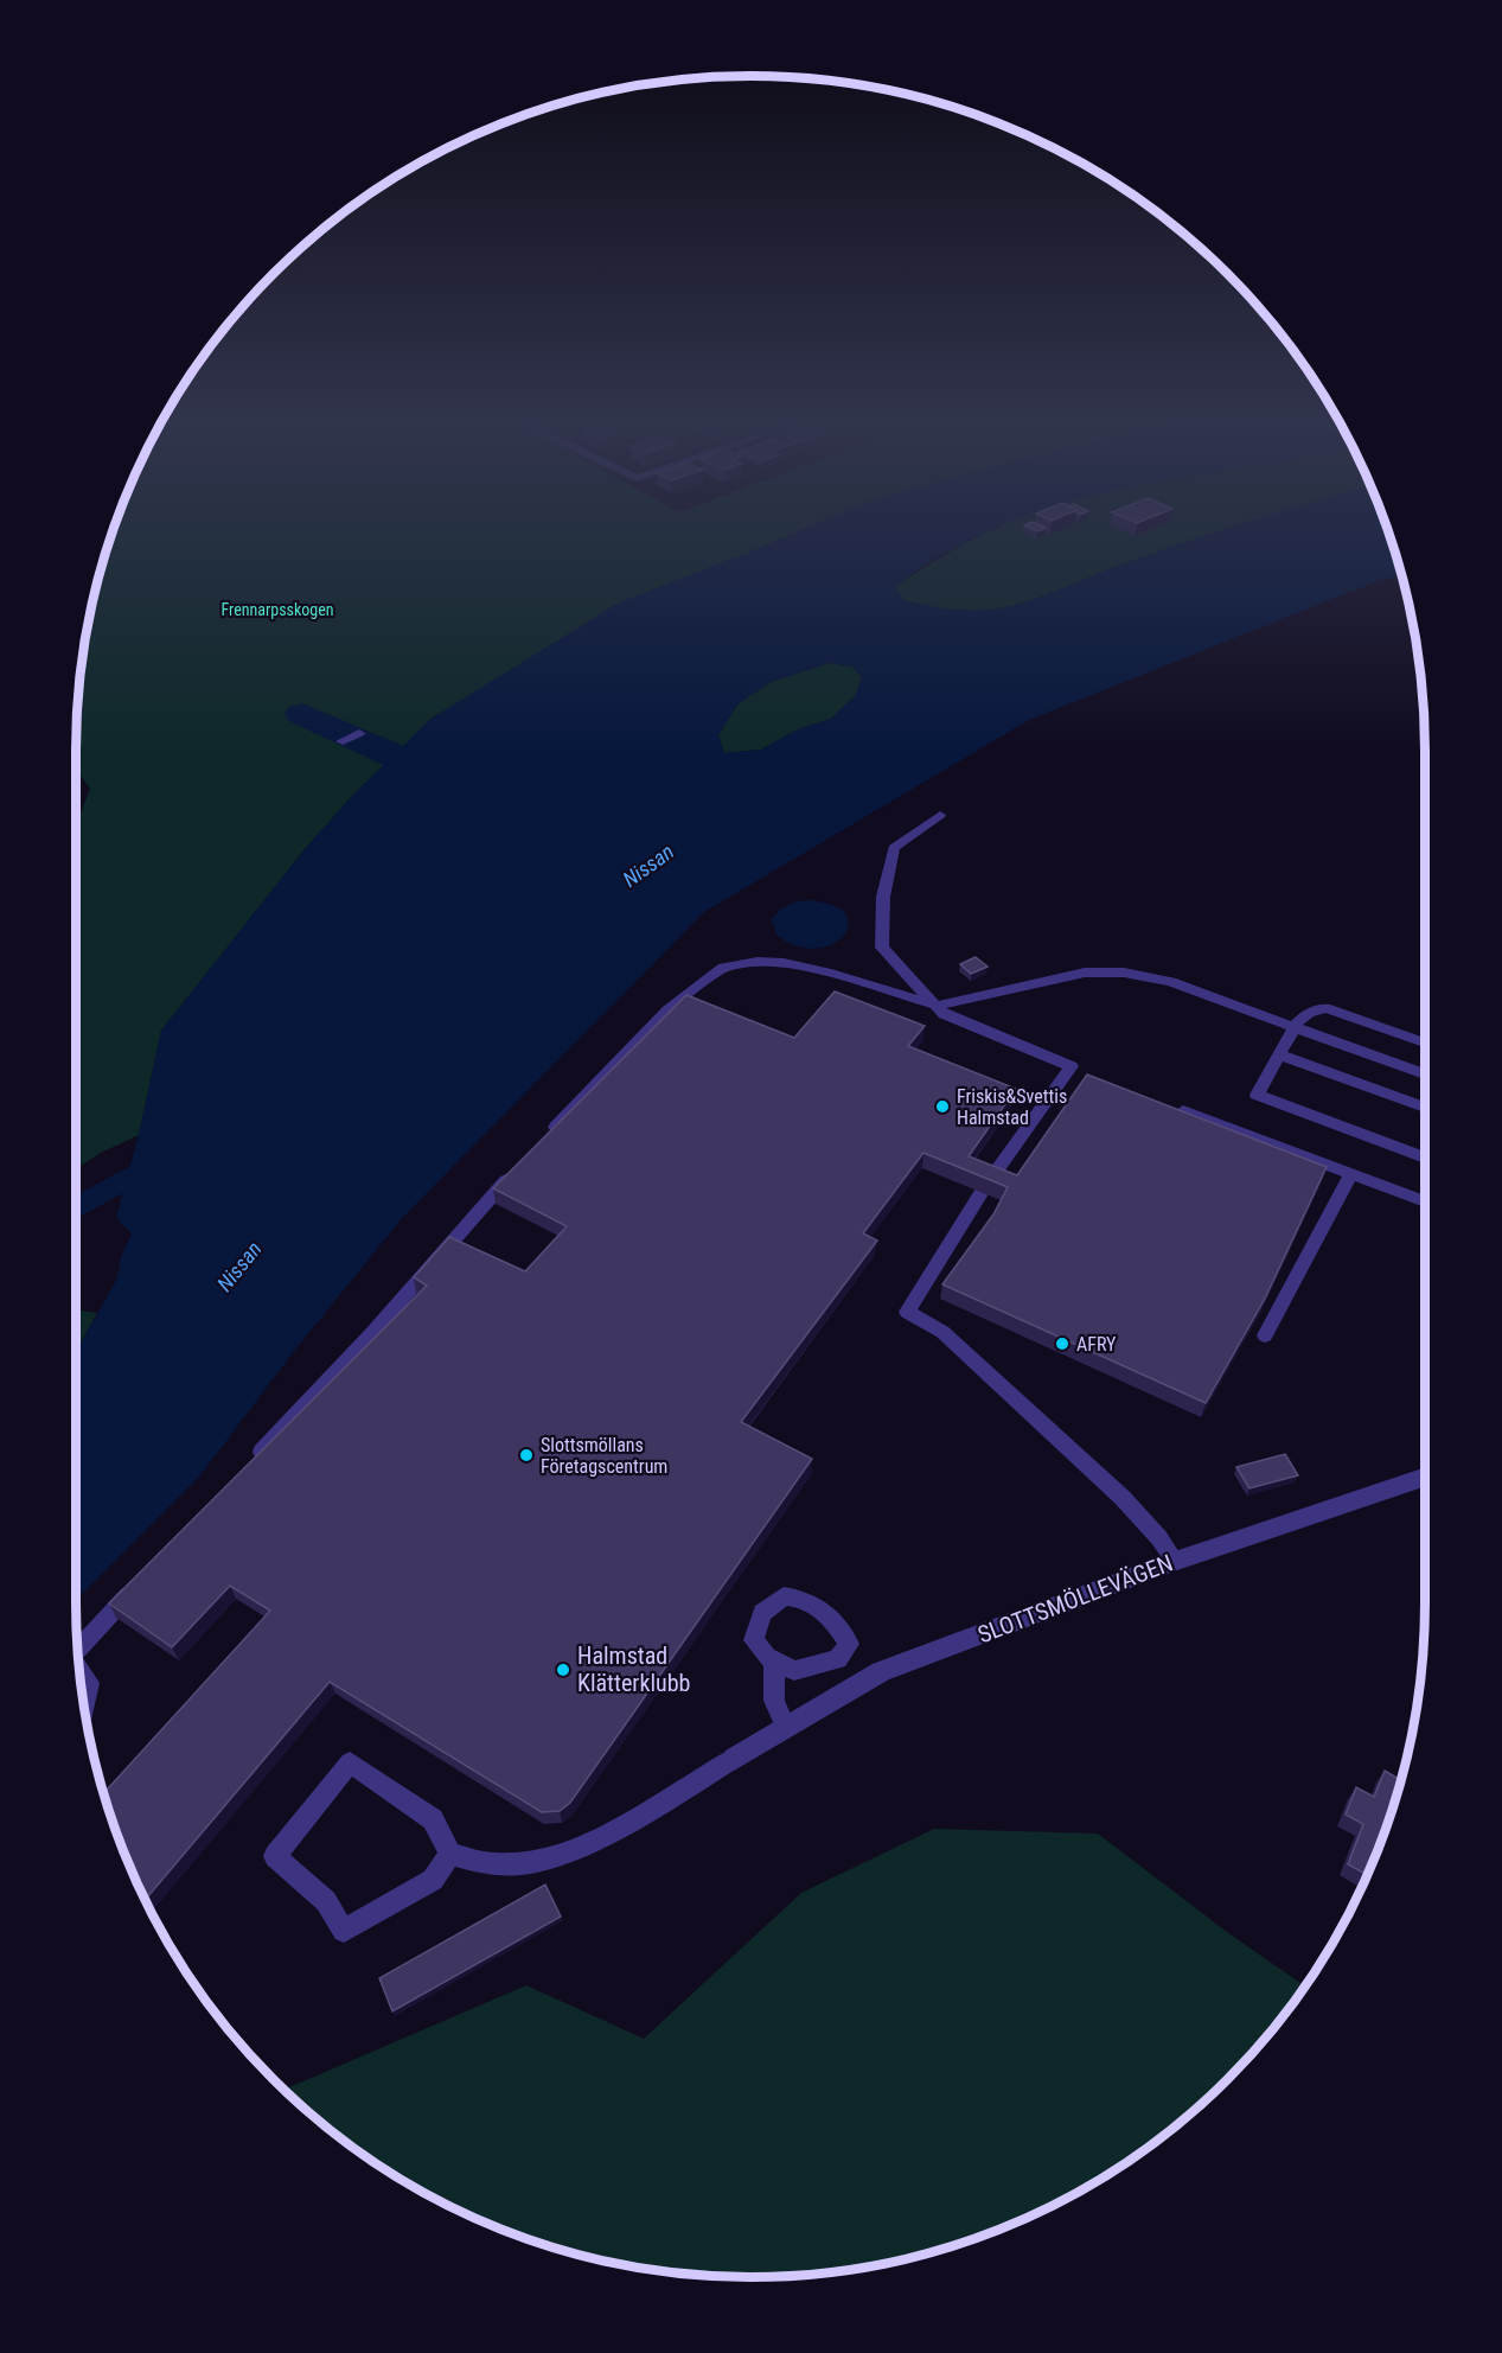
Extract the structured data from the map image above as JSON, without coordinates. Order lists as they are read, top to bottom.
{
  "streets": {
    "street": ["SLOTTSMÖLLEVÄGEN"]
  },
  "water": ["Nissan"],
  "parks": ["Frennarpsskogen"],
  "places": [
    "Friskis&Svettis Halmstad",
    "AFRY",
    "Slottsmöllans Företagscentrum",
    "Halmstad Klätterklubb"
  ]
}
